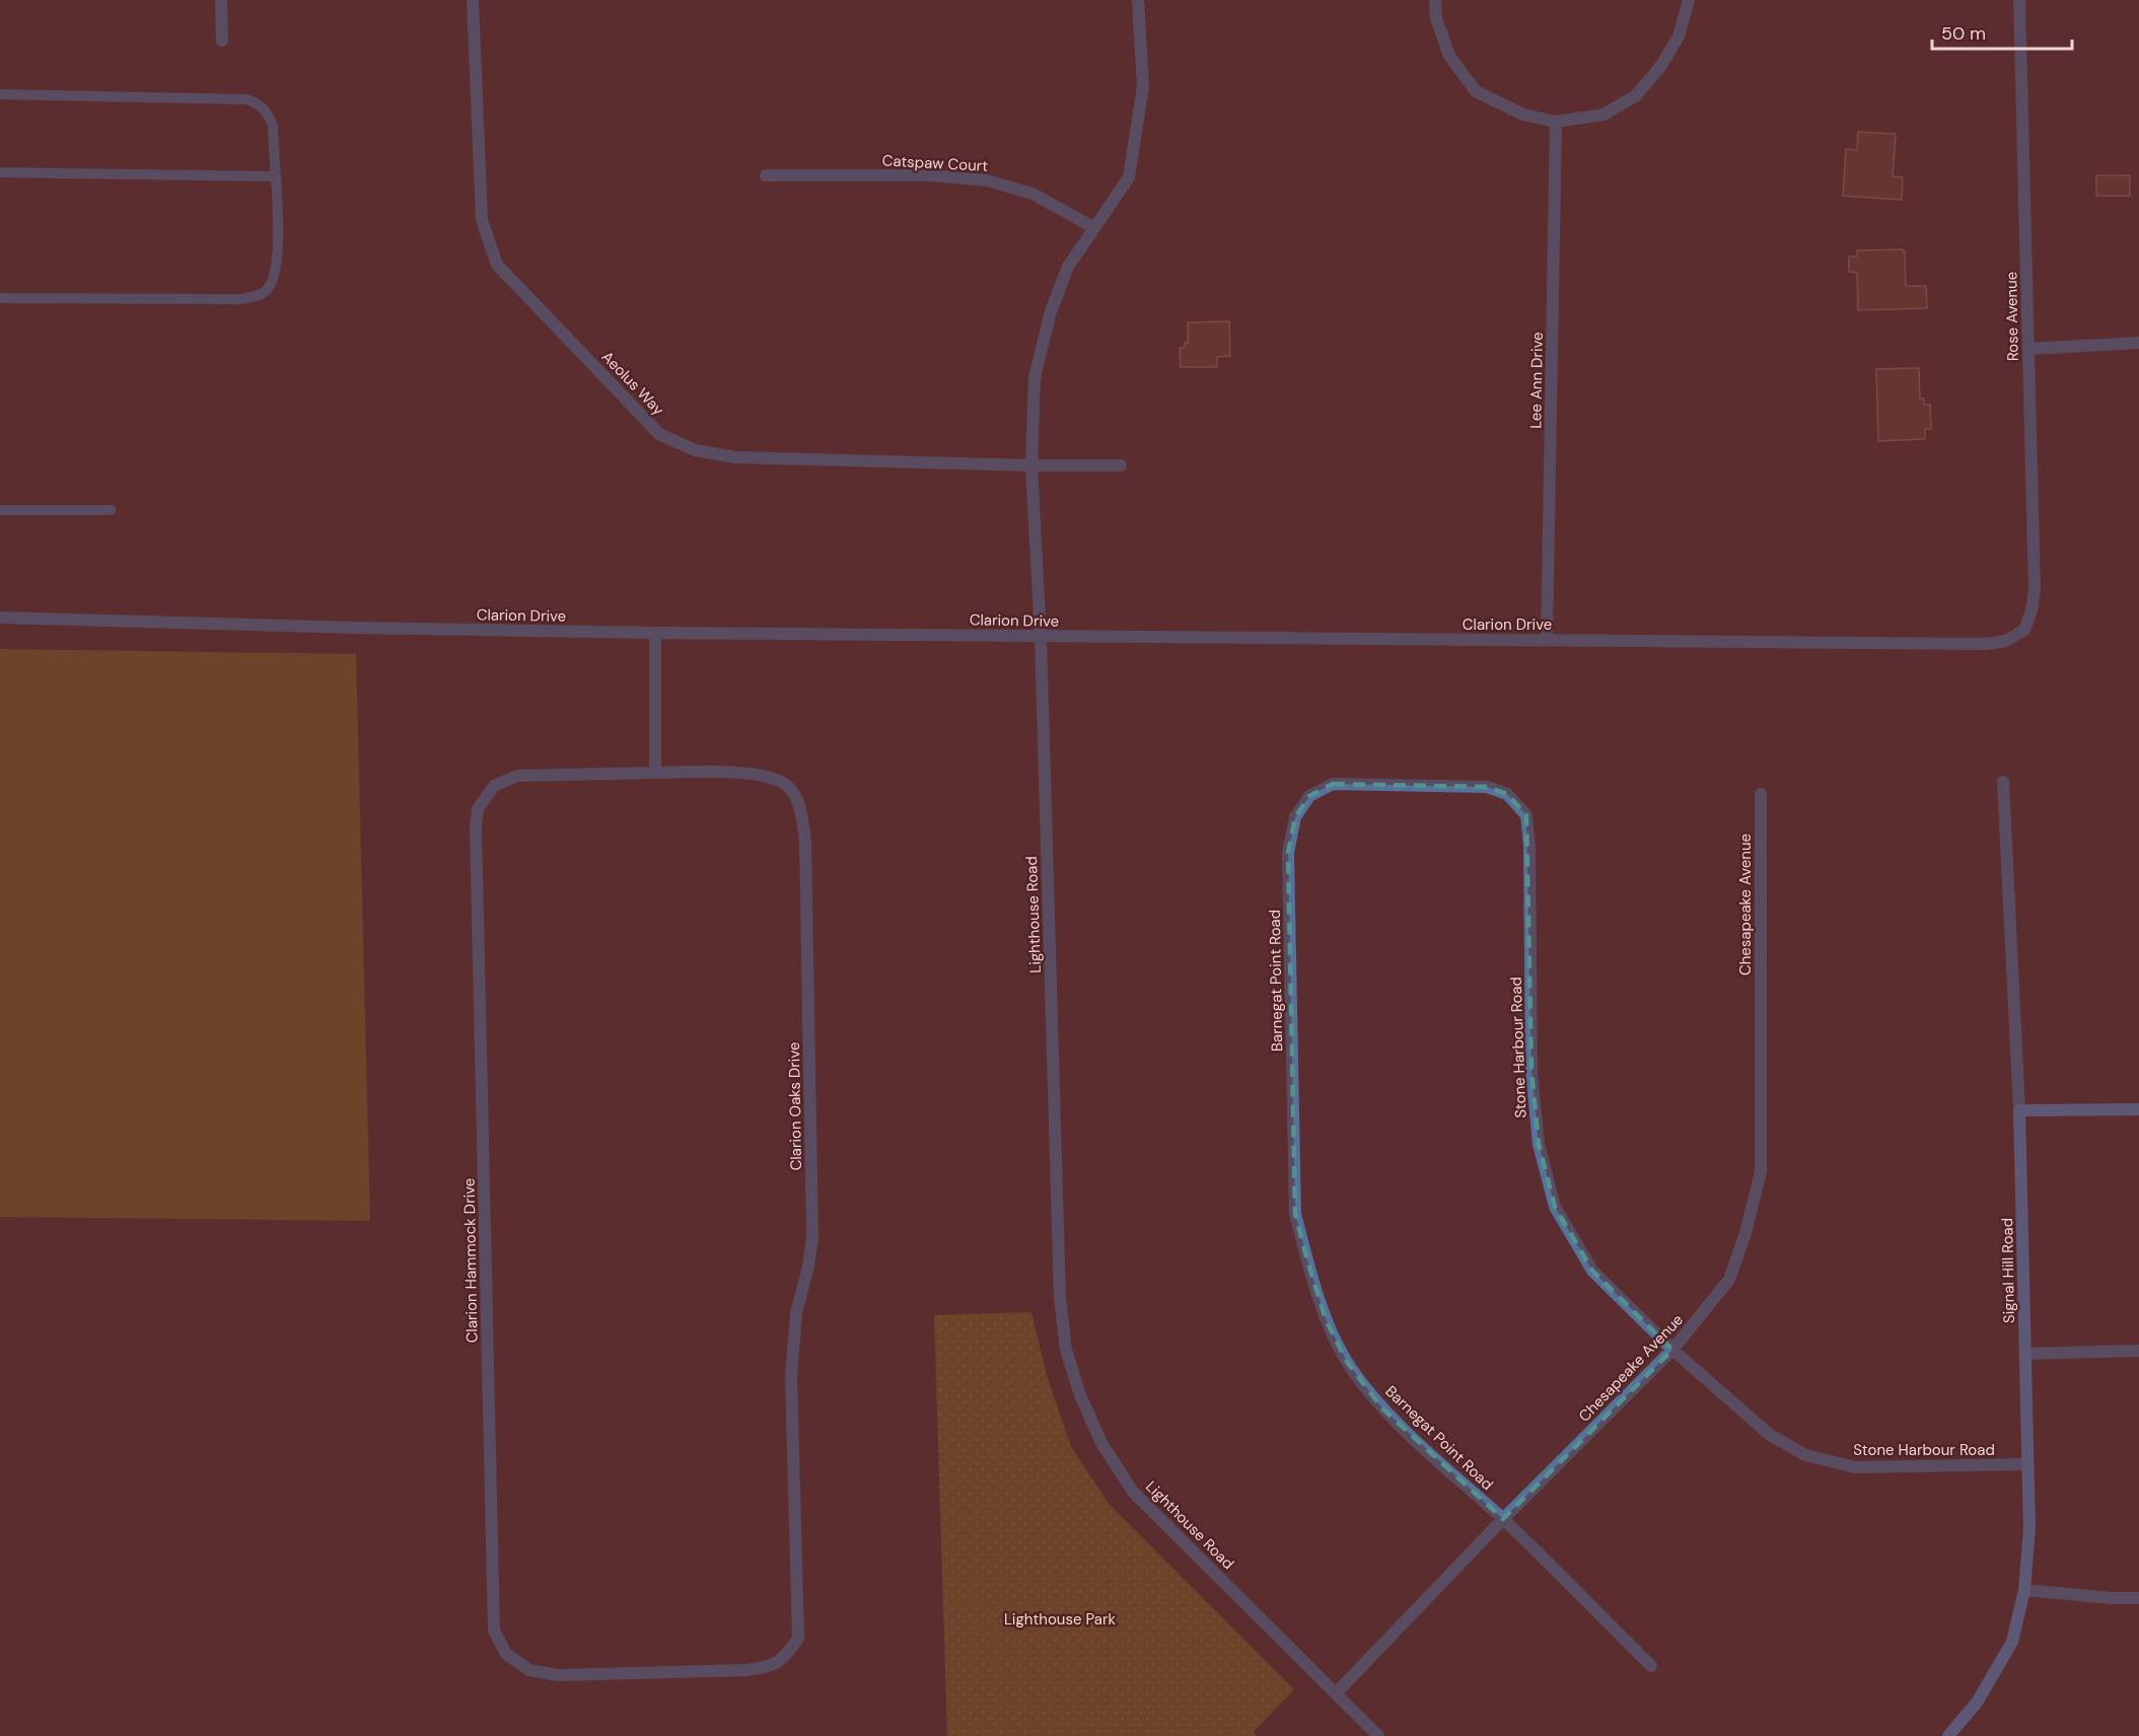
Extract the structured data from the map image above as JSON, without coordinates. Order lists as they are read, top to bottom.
{
  "streets": {
    "street": [
      "Catspaw Court",
      "Rose Avenue",
      "Lee Ann Drive",
      "Aeolus Way",
      "Clarion Drive",
      "Chesapeake Avenue",
      "Lighthouse Road",
      "Barnegat Point Road",
      "Stone Harbour Road",
      "Clarion Oaks Drive",
      "Clarion Hammock Drive",
      "Signal Hill Road"
    ]
  },
  "crossings": [
    ["Catspaw Court", "Lighthouse Road"],
    ["Rose Avenue", "Clarion Drive"],
    ["Lee Ann Drive", "Clarion Drive"],
    ["Aeolus Way", "Lighthouse Road"],
    ["Clarion Drive", "Lighthouse Road"],
    ["Chesapeake Avenue", "Lighthouse Road"],
    ["Chesapeake Avenue", "Barnegat Point Road"],
    ["Chesapeake Avenue", "Stone Harbour Road"],
    ["Barnegat Point Road", "Stone Harbour Road"],
    ["Stone Harbour Road", "Signal Hill Road"],
    ["Clarion Oaks Drive", "Clarion Hammock Drive"]
  ],
  "parks": ["Lighthouse Park"],
  "scale_bar": "50 m"
}
